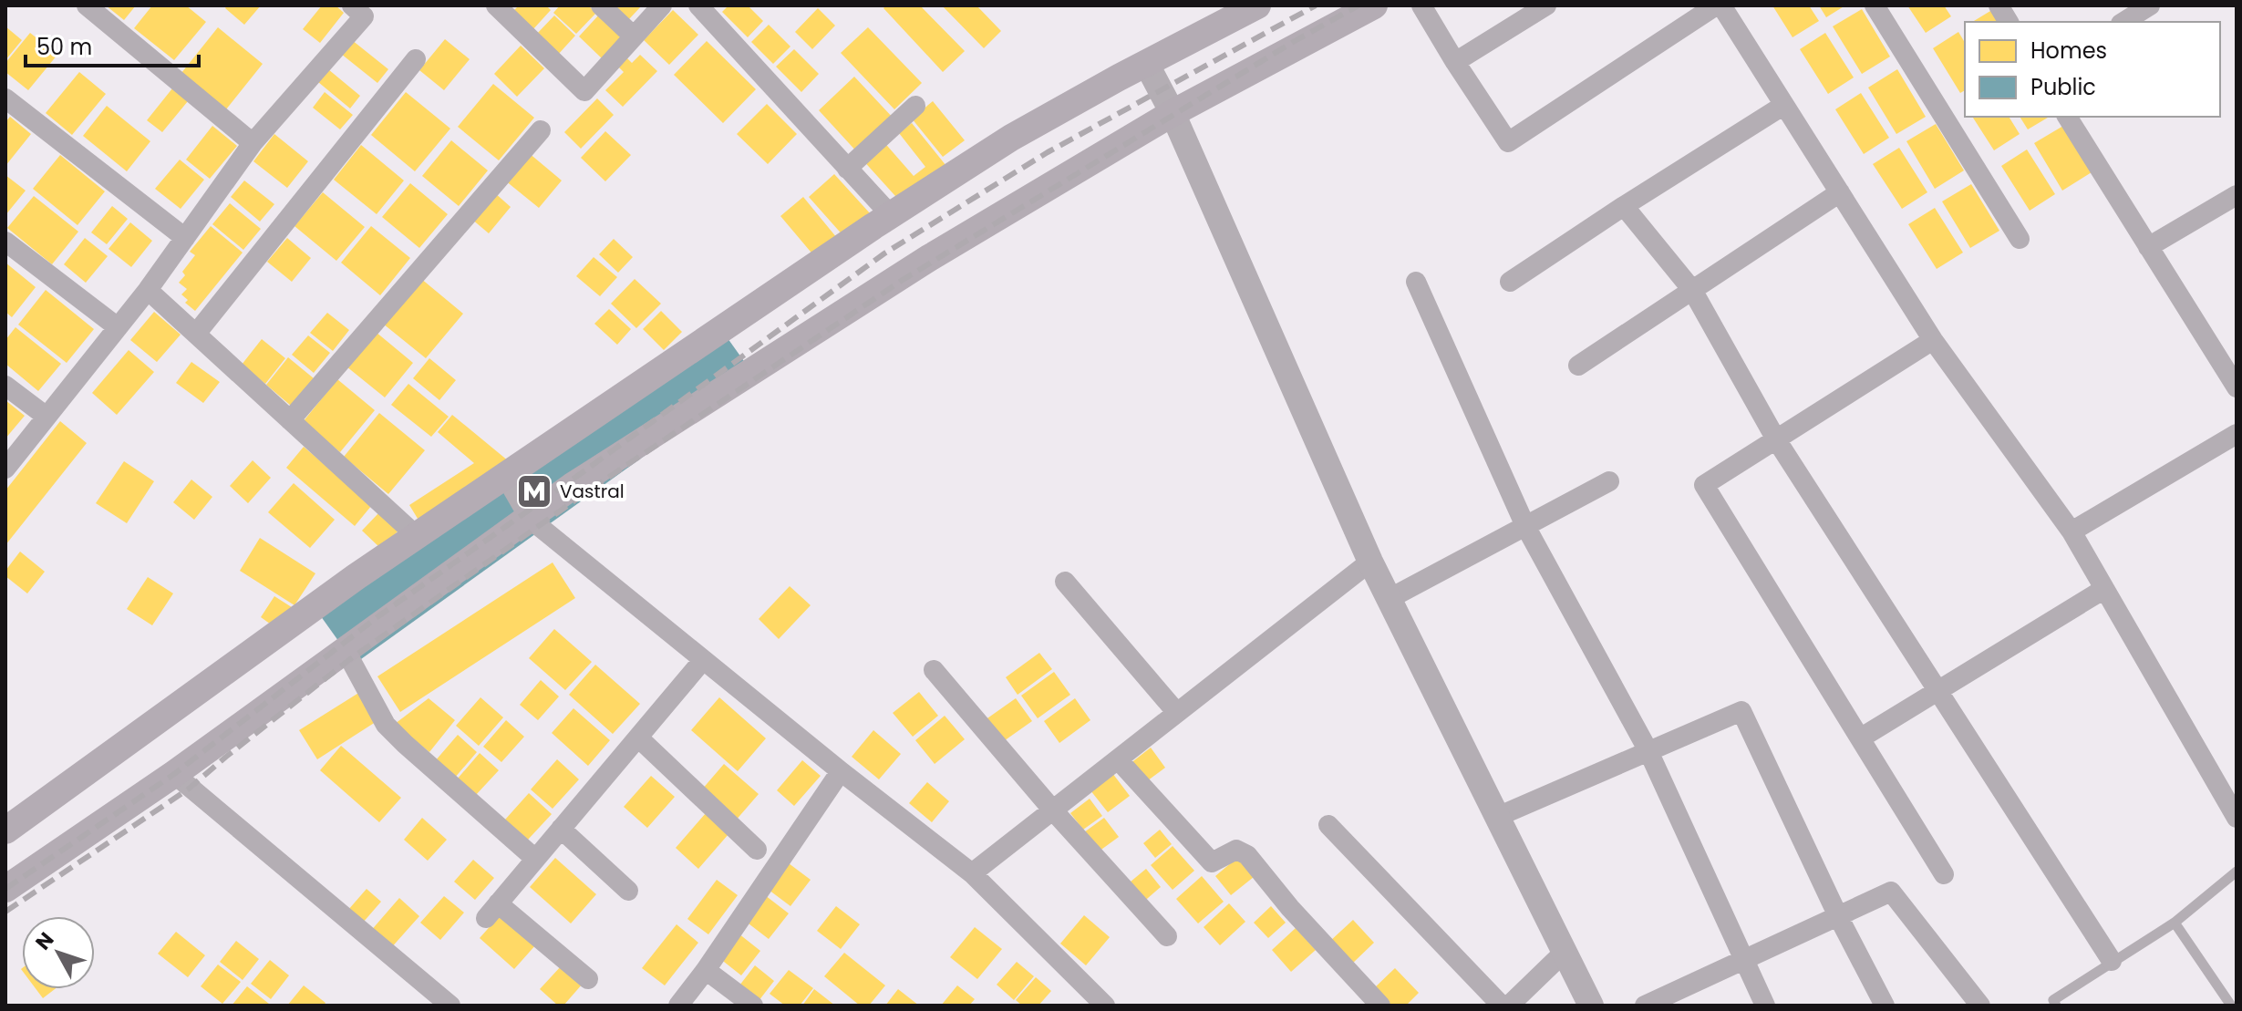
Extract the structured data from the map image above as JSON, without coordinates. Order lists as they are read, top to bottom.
{
  "places": {
    "metro station": ["Vastral"]
  },
  "legend": ["Homes", "Public"],
  "scale_bar": "50 m",
  "north": "top left"
}
